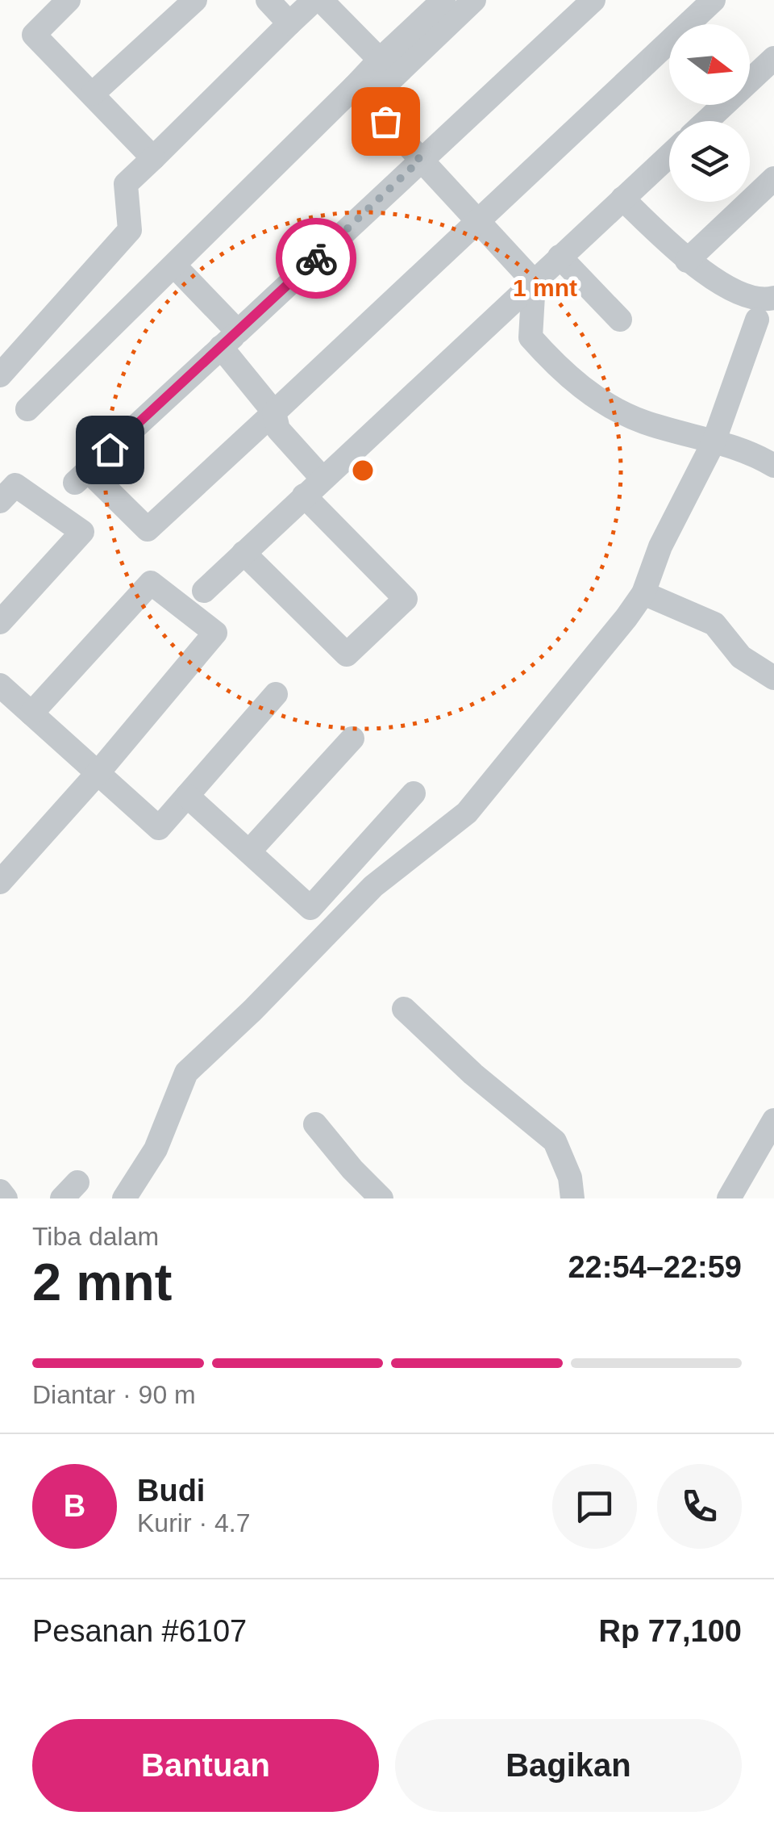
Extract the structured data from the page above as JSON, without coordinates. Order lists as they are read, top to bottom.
{
  "north": "right",
  "page": {
    "heading": ["2 mnt", "Tiba dalam", "22:54–22:59"],
    "panel": [
      "Budi",
      "Kurir · 4.7",
      "Pesanan #6107",
      "Rp 77,100"
    ],
    "bar": "Diantar · 90 m",
    "round": "B",
    "buttons": ["Bantuan", "Bagikan"]
  },
  "rings": ["1 mnt"]
}
